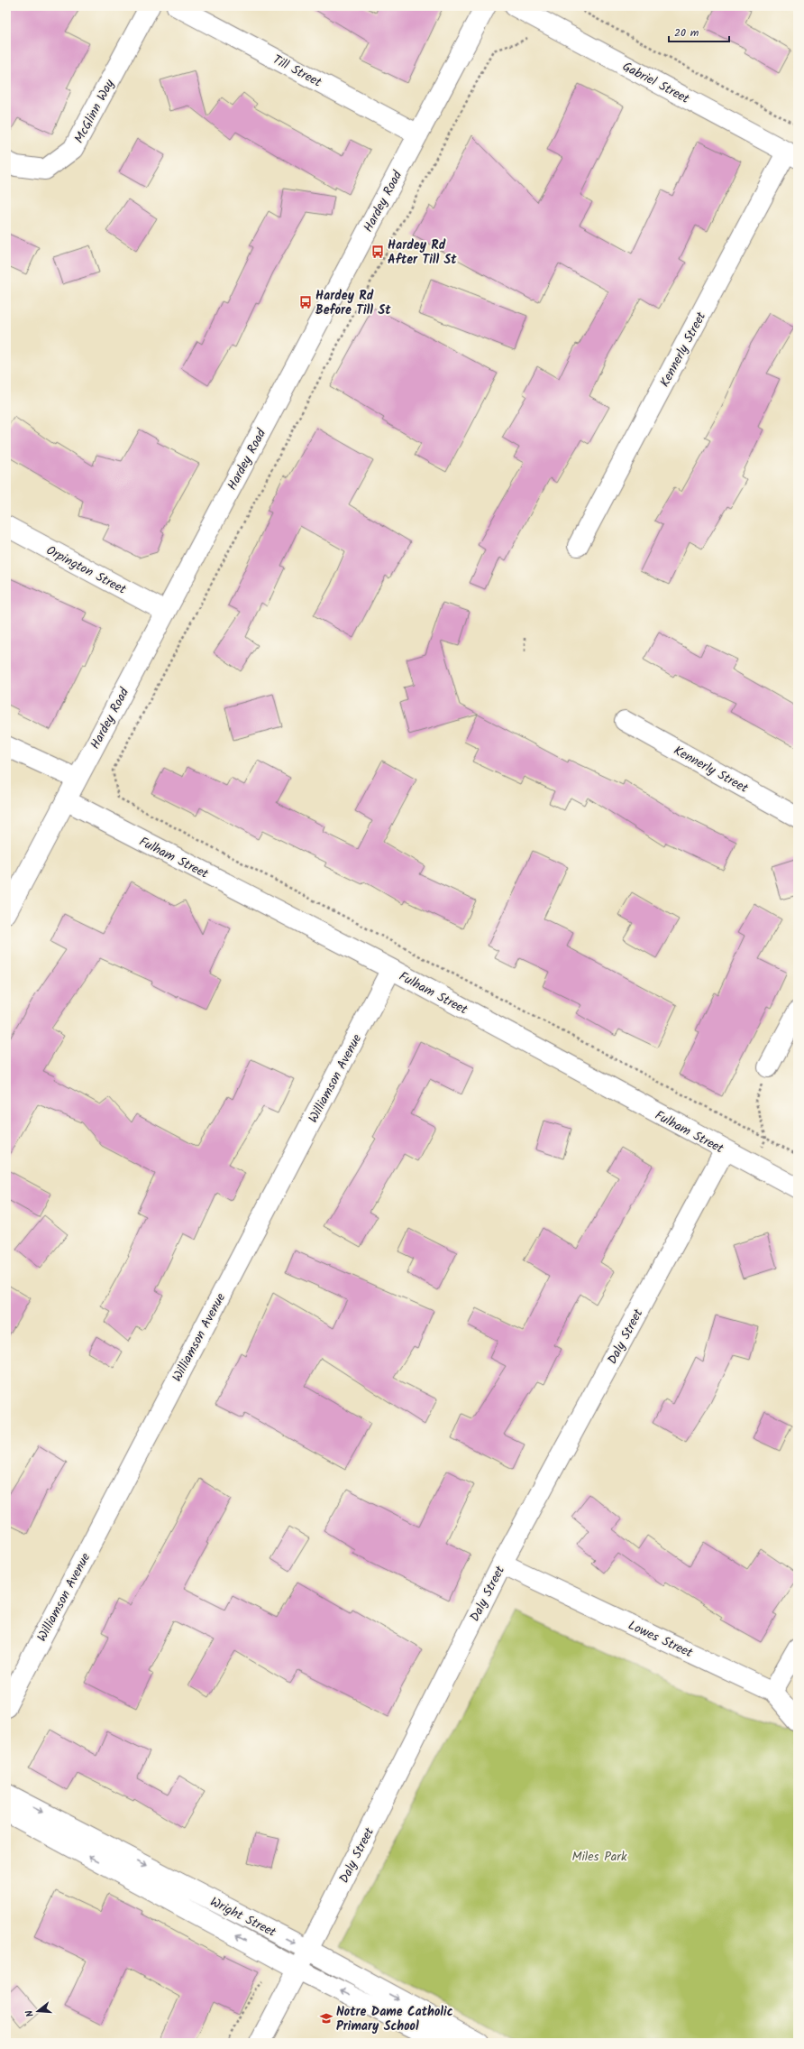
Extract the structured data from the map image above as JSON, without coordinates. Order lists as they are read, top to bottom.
{
  "streets": {
    "street": [
      "Till Street",
      "Gabriel Street",
      "McGlinn Way",
      "Hardey Road",
      "Kennerly Street",
      "Orpington Street",
      "Fulham Street",
      "Williamson Avenue",
      "Daly Street",
      "Lowes Street",
      "Wright Street"
    ]
  },
  "crossings": [
    ["Till Street", "Hardey Road"],
    ["Gabriel Street", "Kennerly Street"],
    ["Hardey Road", "Orpington Street"],
    ["Hardey Road", "Fulham Street"],
    ["Fulham Street", "Williamson Avenue"],
    ["Fulham Street", "Daly Street"],
    ["Daly Street", "Lowes Street"],
    ["Daly Street", "Wright Street"]
  ],
  "parks": ["Miles Park"],
  "places": {
    "bus stop": ["Hardey Rd After Till St", "Hardey Rd Before Till St"],
    "school or university": ["Notre Dame Catholic Primary School"]
  },
  "scale_bar": "20 m",
  "north": "left"
}
